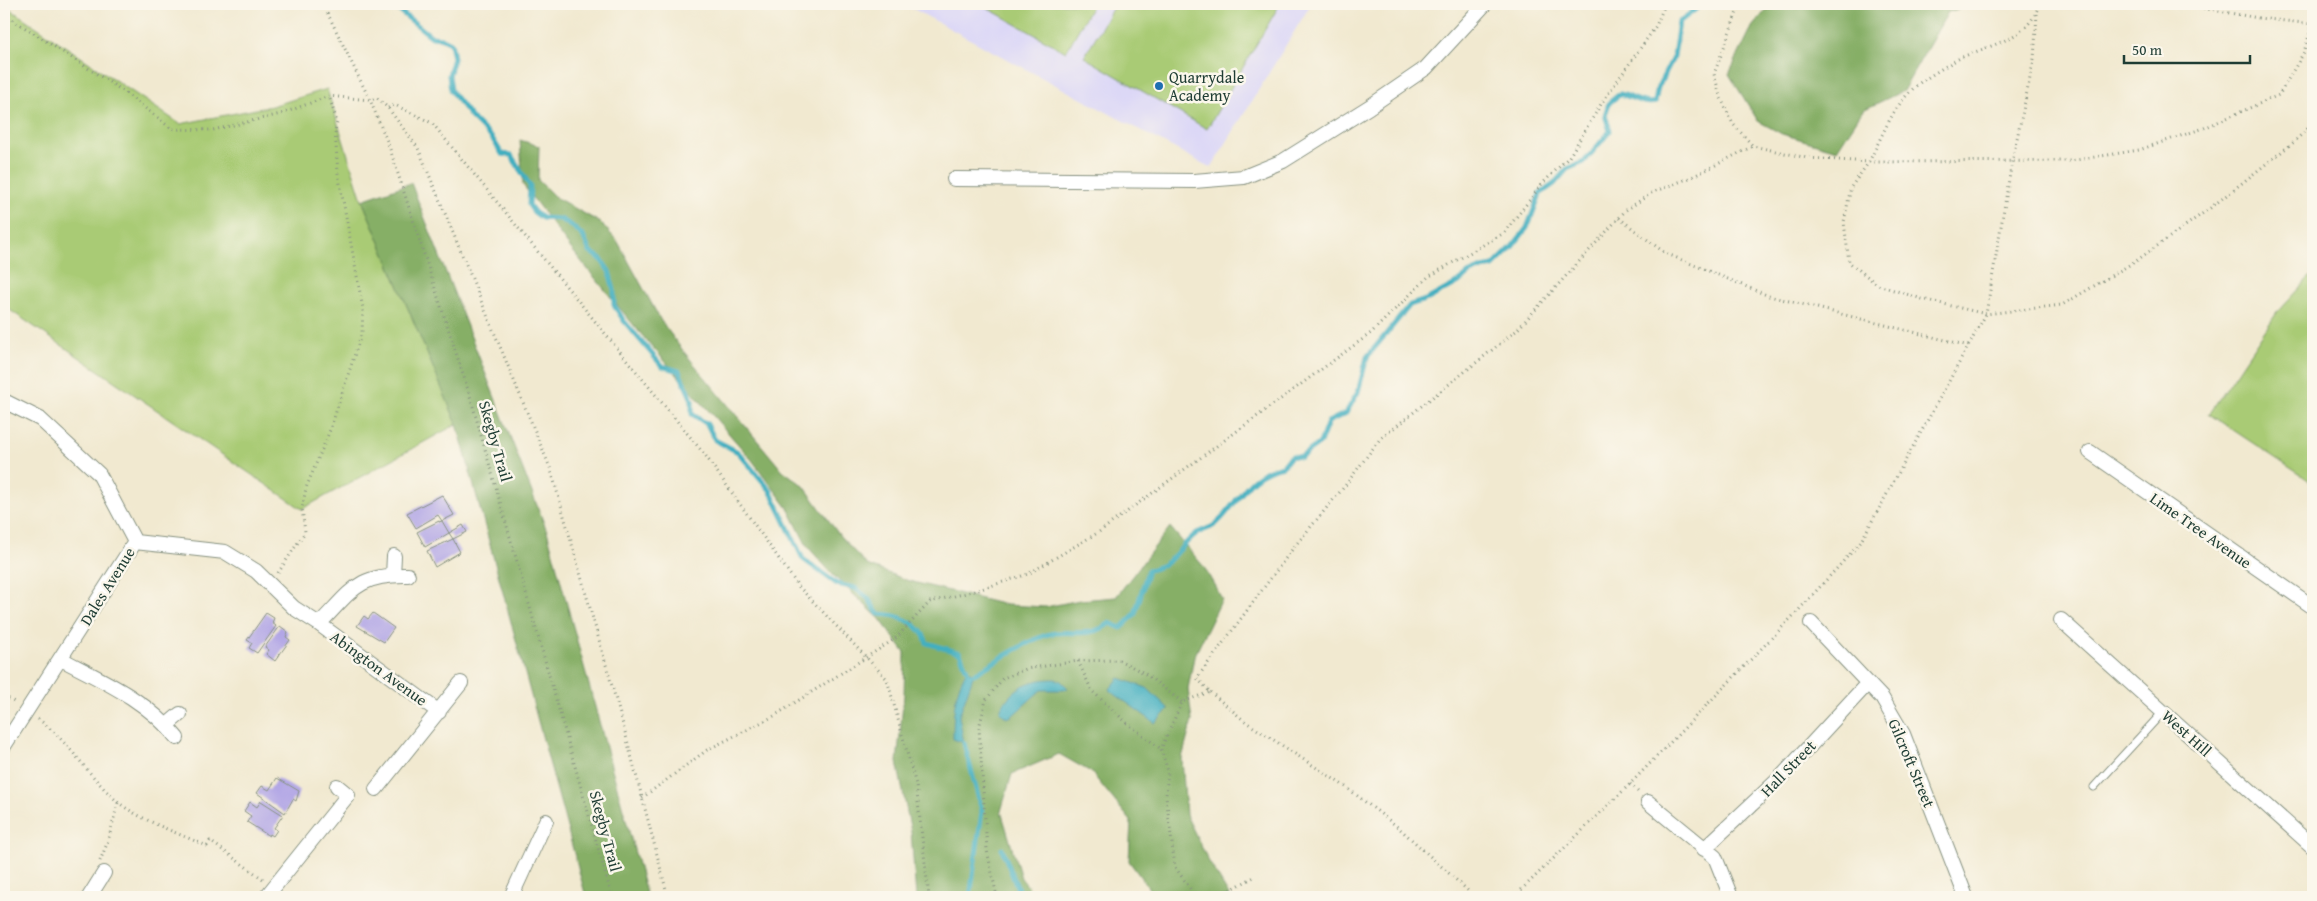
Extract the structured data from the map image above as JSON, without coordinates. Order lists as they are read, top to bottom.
{
  "streets": {
    "street": [
      "Lime Tree Avenue",
      "Dales Avenue",
      "Abington Avenue",
      "West Hill",
      "Gilcroft Street",
      "Hall Street"
    ],
    "path": ["Skegby Trail"]
  },
  "crossings": [
    ["Dales Avenue", "Abington Avenue"],
    ["Gilcroft Street", "Hall Street"]
  ],
  "places": ["Quarrydale Academy"],
  "scale_bar": "50 m"
}
